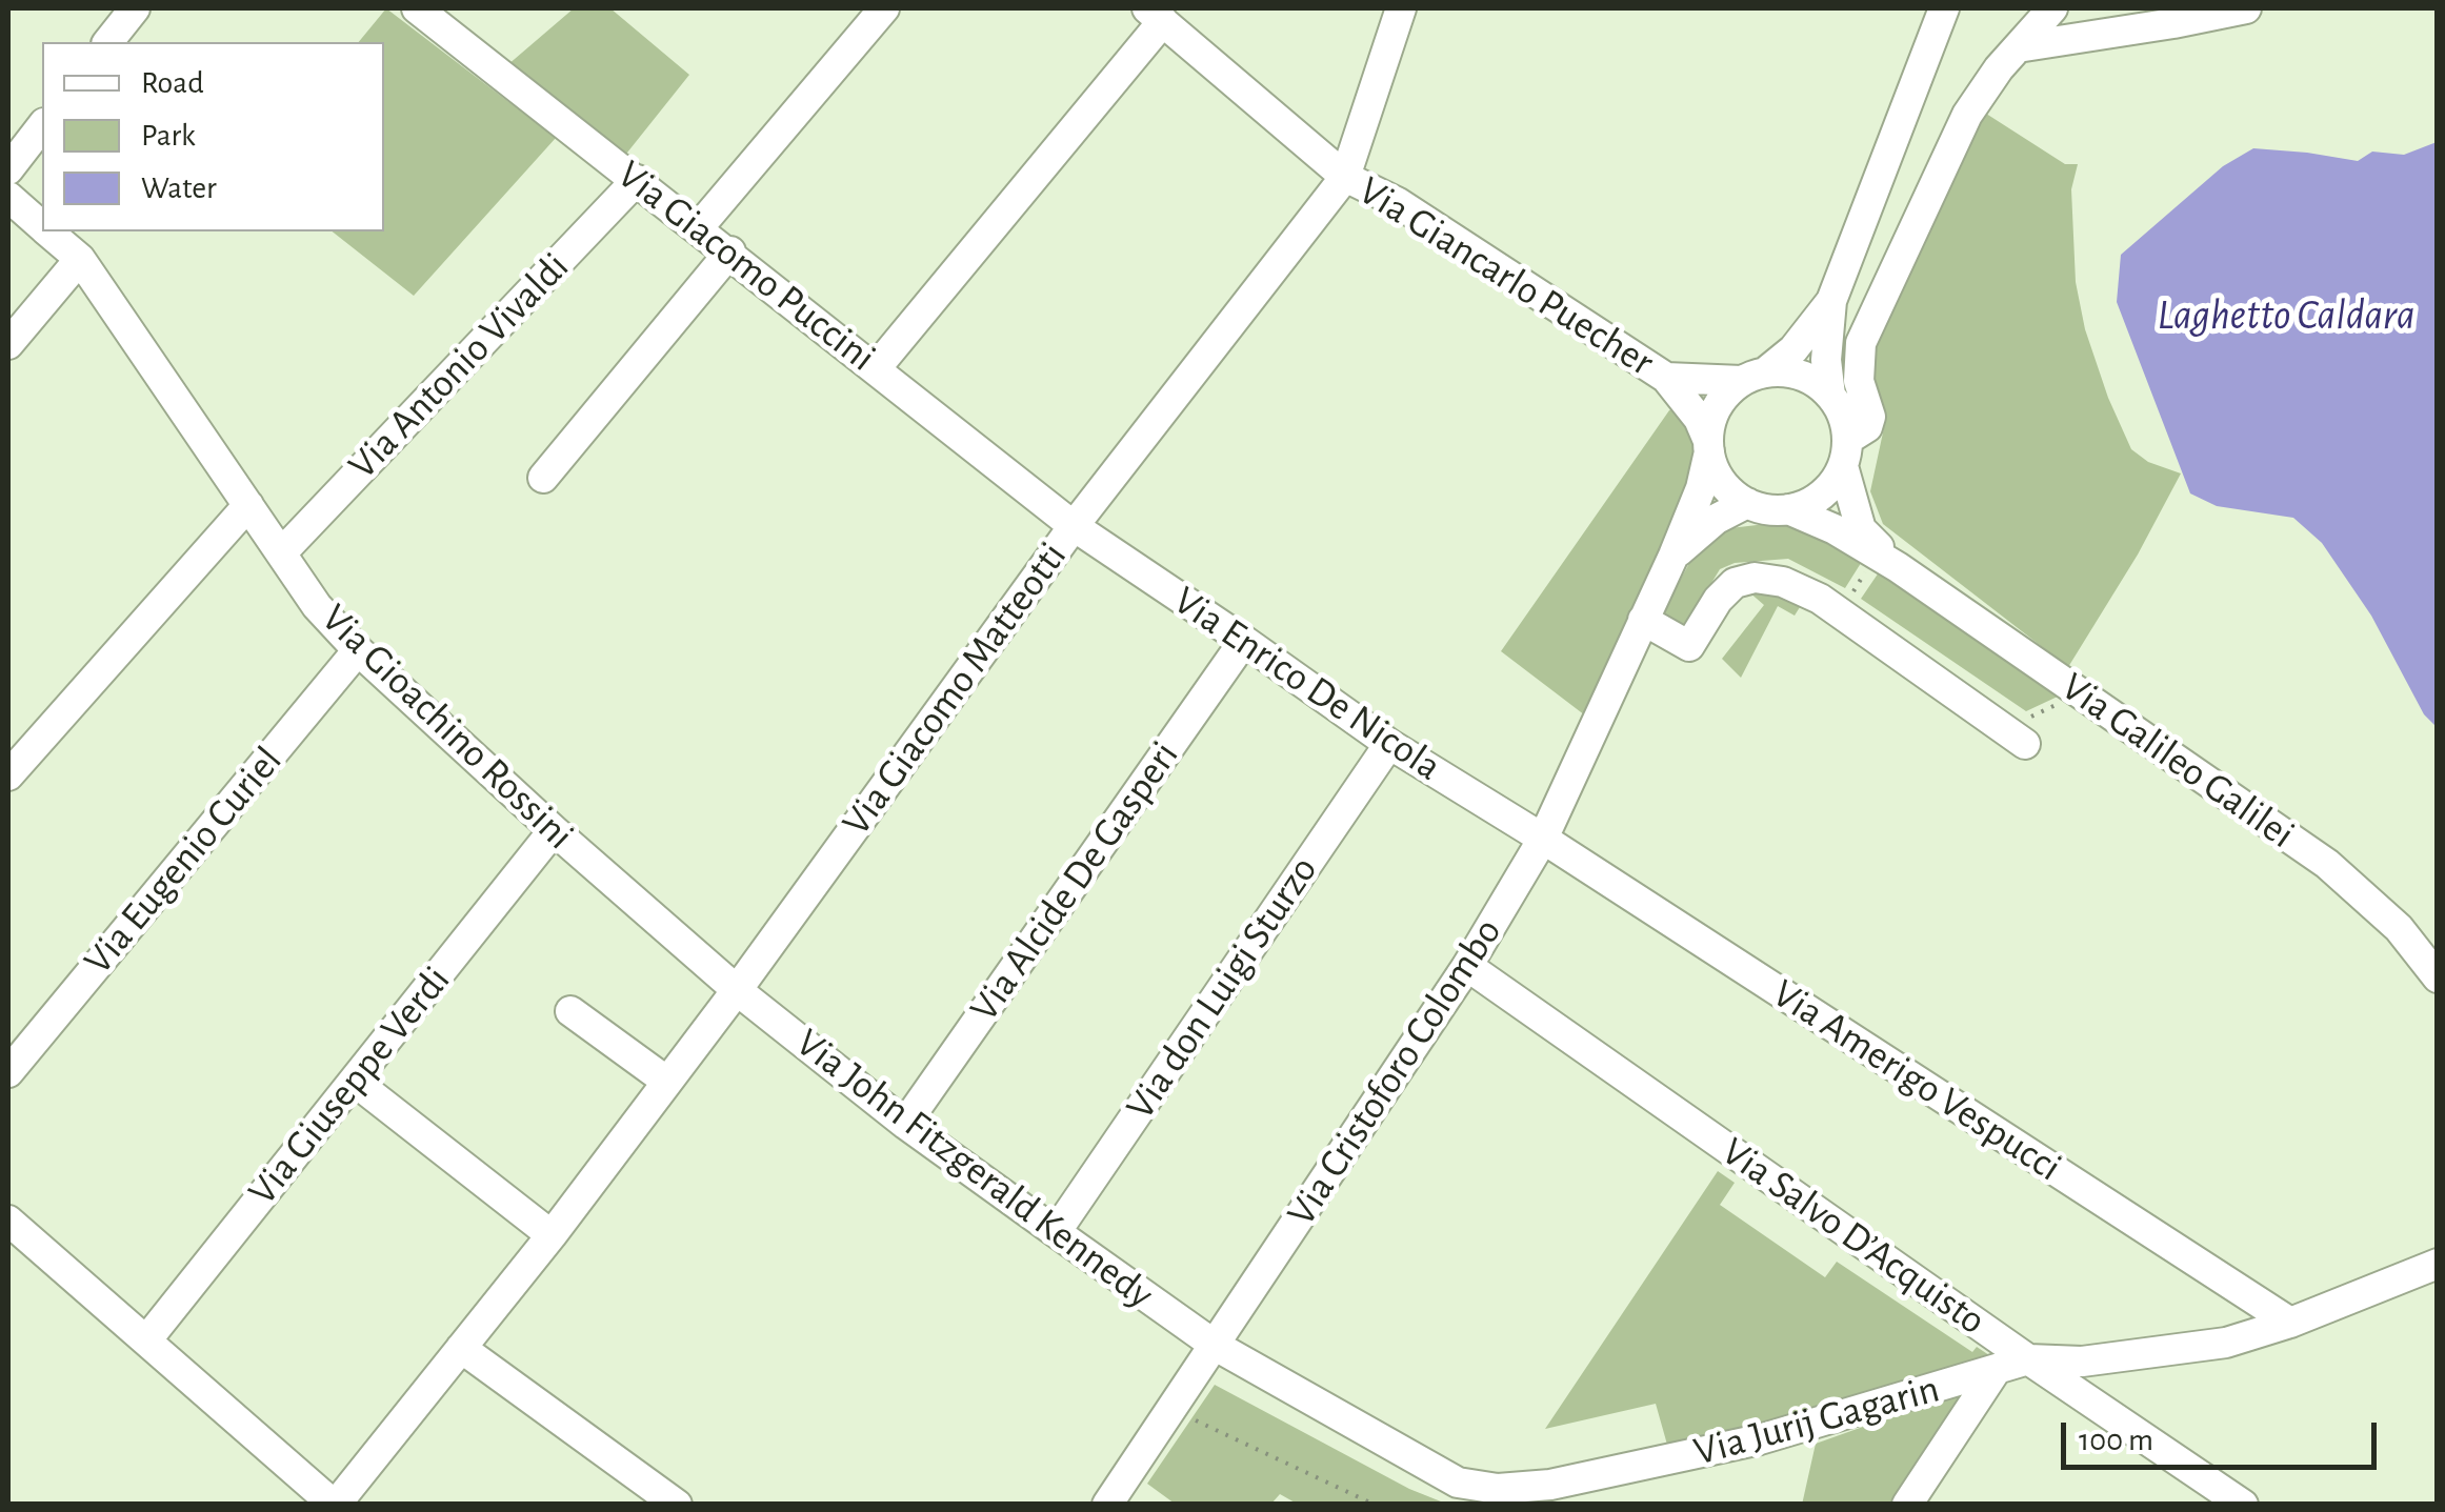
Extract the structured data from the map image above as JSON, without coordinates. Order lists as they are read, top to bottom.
{
  "streets": {
    "street": [
      "Via Giacomo Puccini",
      "Via Giancarlo Puecher",
      "Via Antonio Vivaldi",
      "Via Enrico De Nicola",
      "Via Giacomo Matteotti",
      "Via Gioachino Rossini",
      "Via Galileo Galilei",
      "Via Eugenio Curiel",
      "Via Alcide De Gasperi",
      "Via don Luigi Sturzo",
      "Via Cristoforo Colombo",
      "Via Amerigo Vespucci",
      "Via Giuseppe Verdi",
      "Via John Fitzgerald Kennedy",
      "Via Salvo D’Acquisto",
      "Via Jurij Gagarin"
    ]
  },
  "crossings": [
    ["Via Giacomo Puccini", "Via Antonio Vivaldi"],
    ["Via Giacomo Puccini", "Via Enrico De Nicola"],
    ["Via Giacomo Puccini", "Via Giacomo Matteotti"],
    ["Via Giancarlo Puecher", "Via Giacomo Matteotti"],
    ["Via Giancarlo Puecher", "Via Galileo Galilei"],
    ["Via Giancarlo Puecher", "Via Cristoforo Colombo"],
    ["Via Antonio Vivaldi", "Via Gioachino Rossini"],
    ["Via Enrico De Nicola", "Via Giacomo Matteotti"],
    ["Via Enrico De Nicola", "Via Alcide De Gasperi"],
    ["Via Enrico De Nicola", "Via don Luigi Sturzo"],
    ["Via Enrico De Nicola", "Via Cristoforo Colombo"],
    ["Via Enrico De Nicola", "Via Amerigo Vespucci"],
    ["Via Giacomo Matteotti", "Via Gioachino Rossini"],
    ["Via Giacomo Matteotti", "Via John Fitzgerald Kennedy"],
    ["Via Gioachino Rossini", "Via Eugenio Curiel"],
    ["Via Gioachino Rossini", "Via Giuseppe Verdi"],
    ["Via Gioachino Rossini", "Via John Fitzgerald Kennedy"],
    ["Via Galileo Galilei", "Via Cristoforo Colombo"],
    ["Via Alcide De Gasperi", "Via John Fitzgerald Kennedy"],
    ["Via don Luigi Sturzo", "Via John Fitzgerald Kennedy"],
    ["Via Cristoforo Colombo", "Via Amerigo Vespucci"],
    ["Via Cristoforo Colombo", "Via John Fitzgerald Kennedy"],
    ["Via Cristoforo Colombo", "Via Salvo D’Acquisto"],
    ["Via Cristoforo Colombo", "Via Jurij Gagarin"],
    ["Via Amerigo Vespucci", "Via Jurij Gagarin"],
    ["Via John Fitzgerald Kennedy", "Via Jurij Gagarin"],
    ["Via Salvo D’Acquisto", "Via Jurij Gagarin"]
  ],
  "water": ["Laghetto Caldara"],
  "legend": ["Road", "Park", "Water"],
  "scale_bar": "100 m"
}
